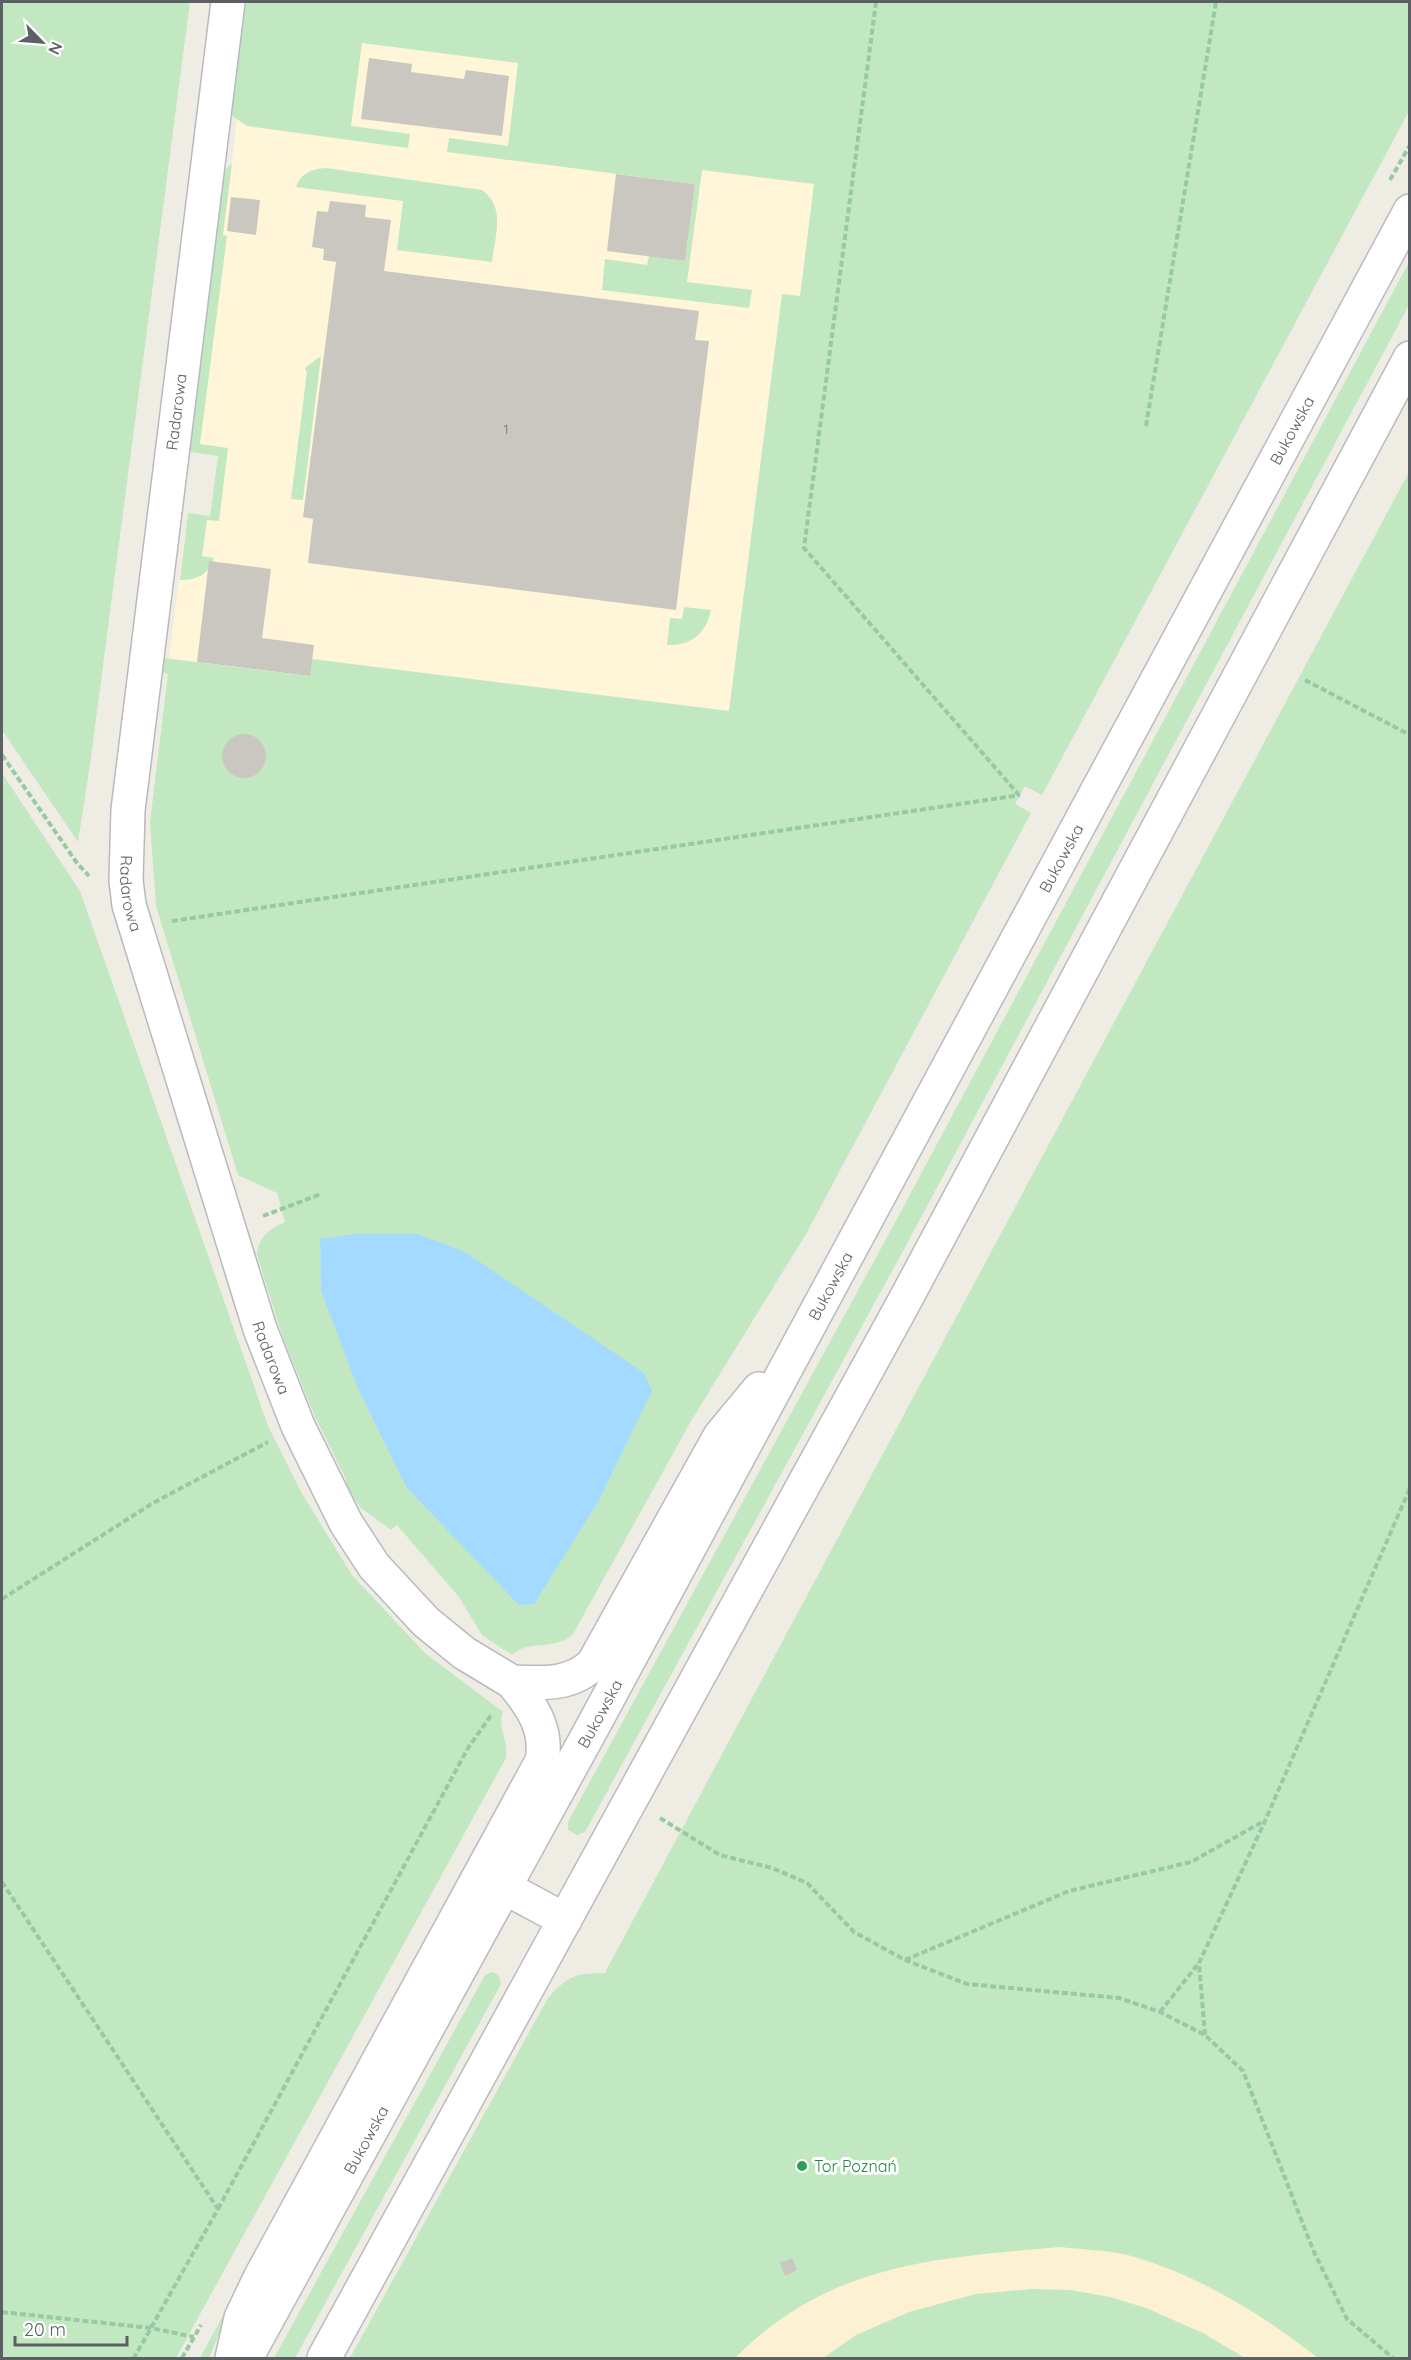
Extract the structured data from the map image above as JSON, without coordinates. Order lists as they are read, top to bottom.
{
  "streets": {
    "main road": ["Radarowa", "Bukowska"]
  },
  "places": ["Tor Poznań"],
  "house_numbers": ["1"],
  "scale_bar": "20 m",
  "north": "bottom right"
}
